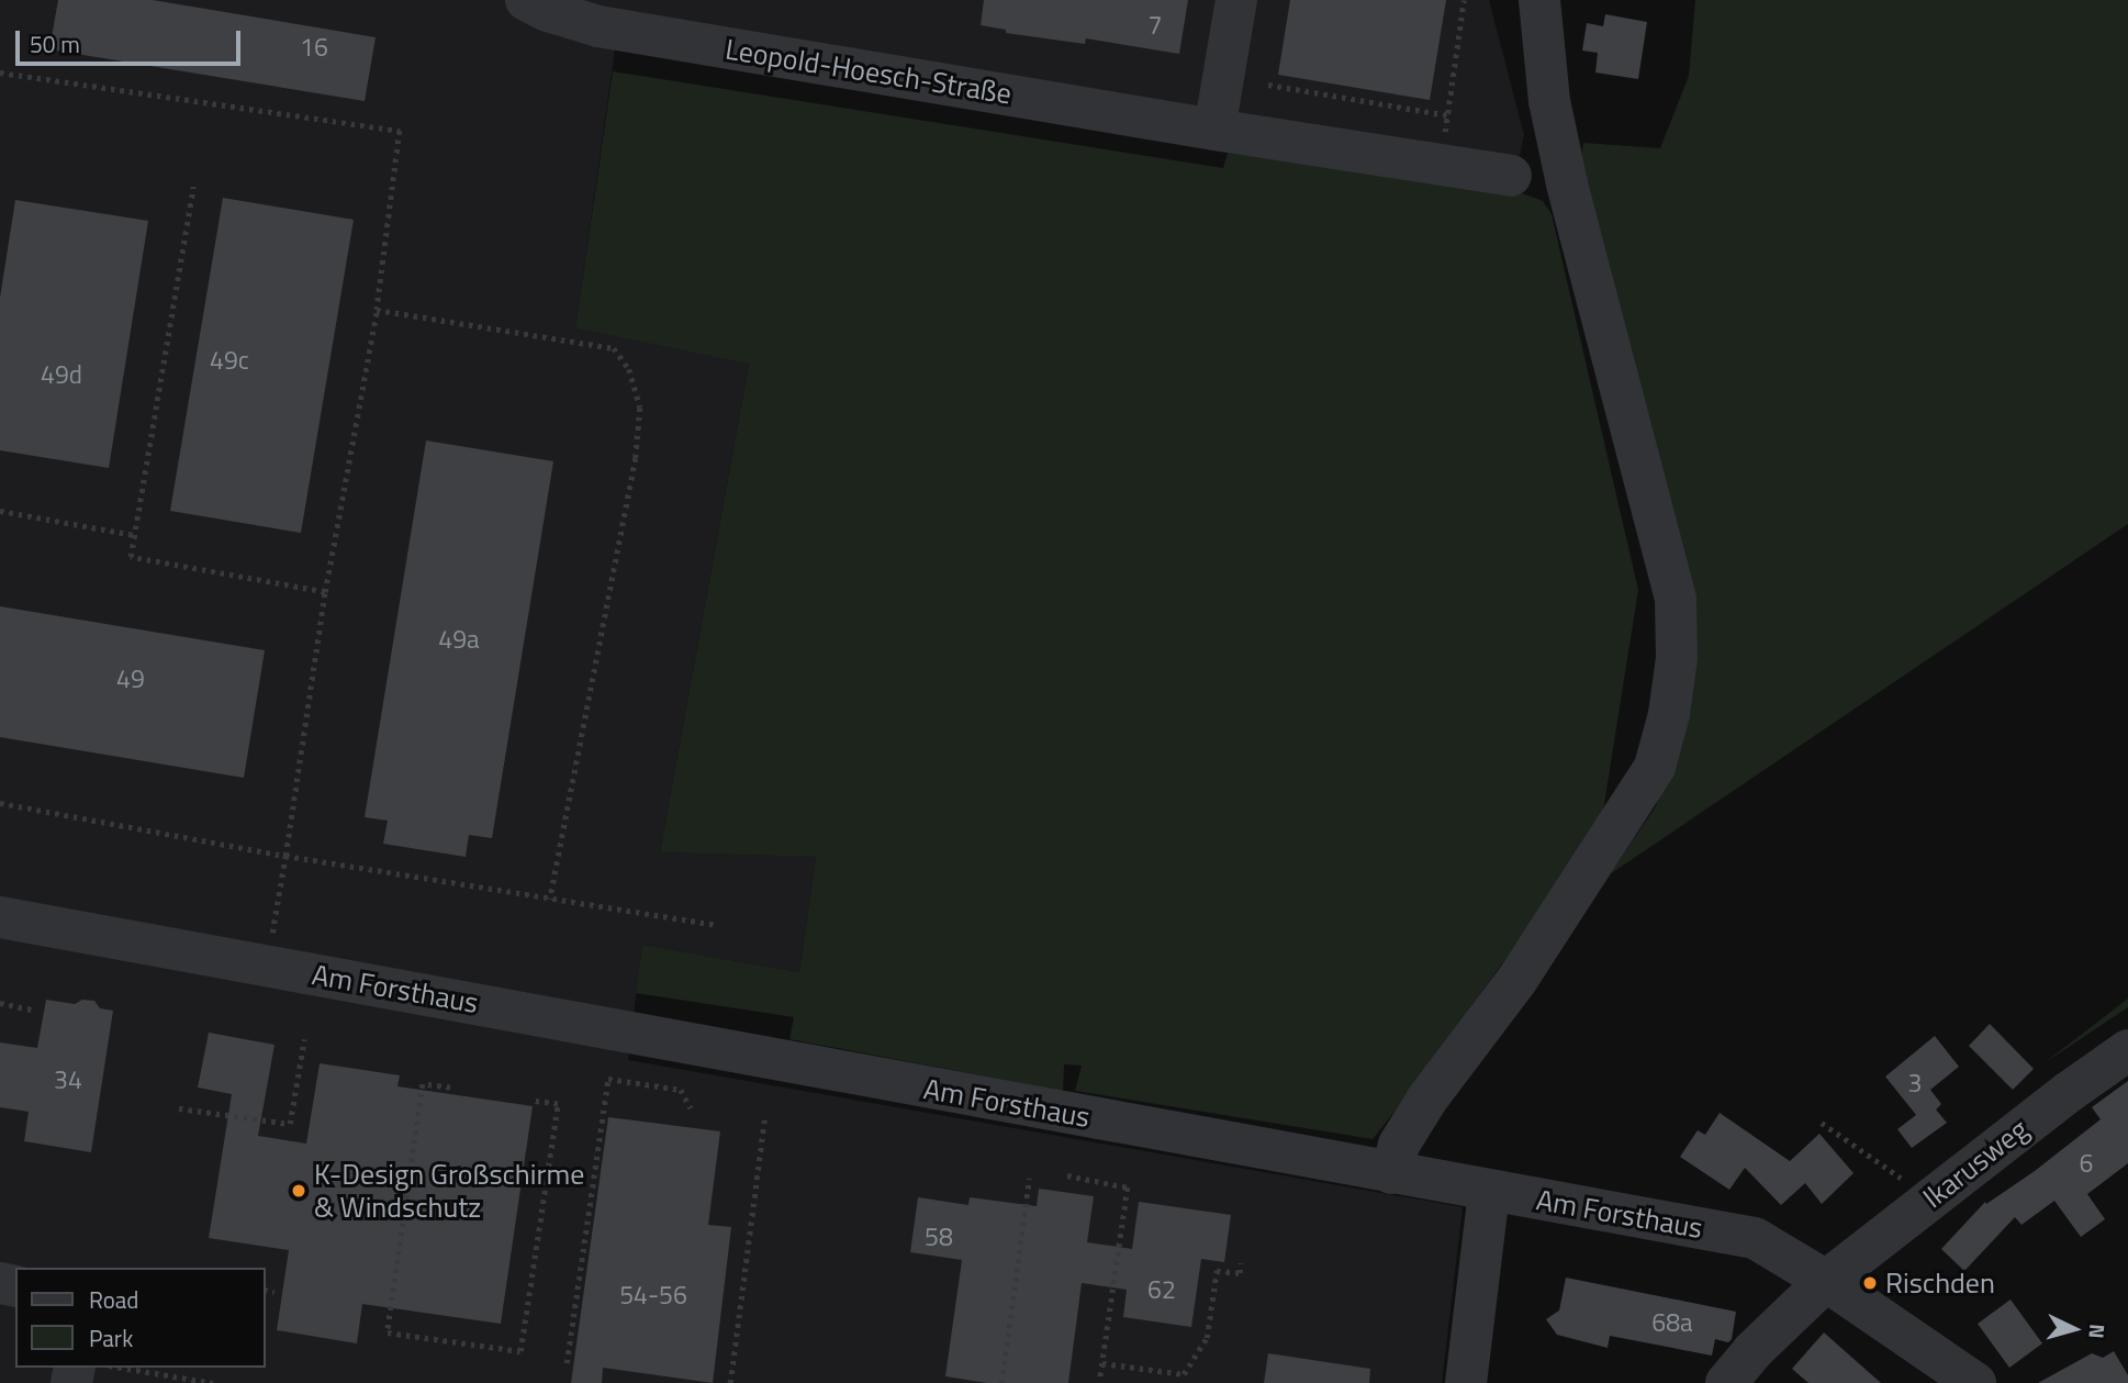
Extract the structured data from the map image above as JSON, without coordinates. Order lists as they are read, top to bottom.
{
  "streets": {
    "street": ["Leopold-Hoesch-Straße", "Am Forsthaus", "Ikarusweg"]
  },
  "crossings": [
    ["Am Forsthaus", "Ikarusweg"]
  ],
  "places": ["K-Design Großschirme & Windschutz", "Rischden"],
  "house_numbers": [
    "7",
    "16",
    "49c",
    "49d",
    "49a",
    "49",
    "34",
    "3",
    "6",
    "58",
    "62",
    "54-56",
    "68a"
  ],
  "legend": ["Road", "Park"],
  "scale_bar": "50 m",
  "north": "right"
}
